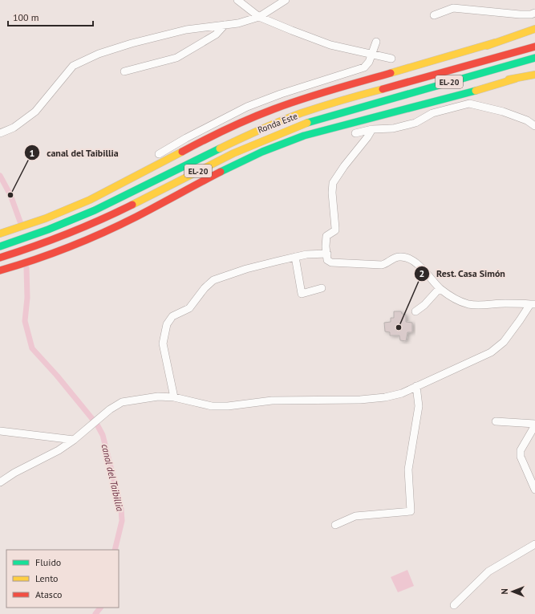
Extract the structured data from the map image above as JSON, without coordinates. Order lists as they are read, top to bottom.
{
  "streets": {
    "highway": ["EL-20", "Ronda Este"]
  },
  "crossings": [
    ["EL-20", "Ronda Este"]
  ],
  "water": ["canal del Taibillia"],
  "places": ["canal del Taibillia", "Rest. Casa Simón"],
  "legend": ["Fluido", "Lento", "Atasco"],
  "scale_bar": "100 m",
  "north": "left"
}
